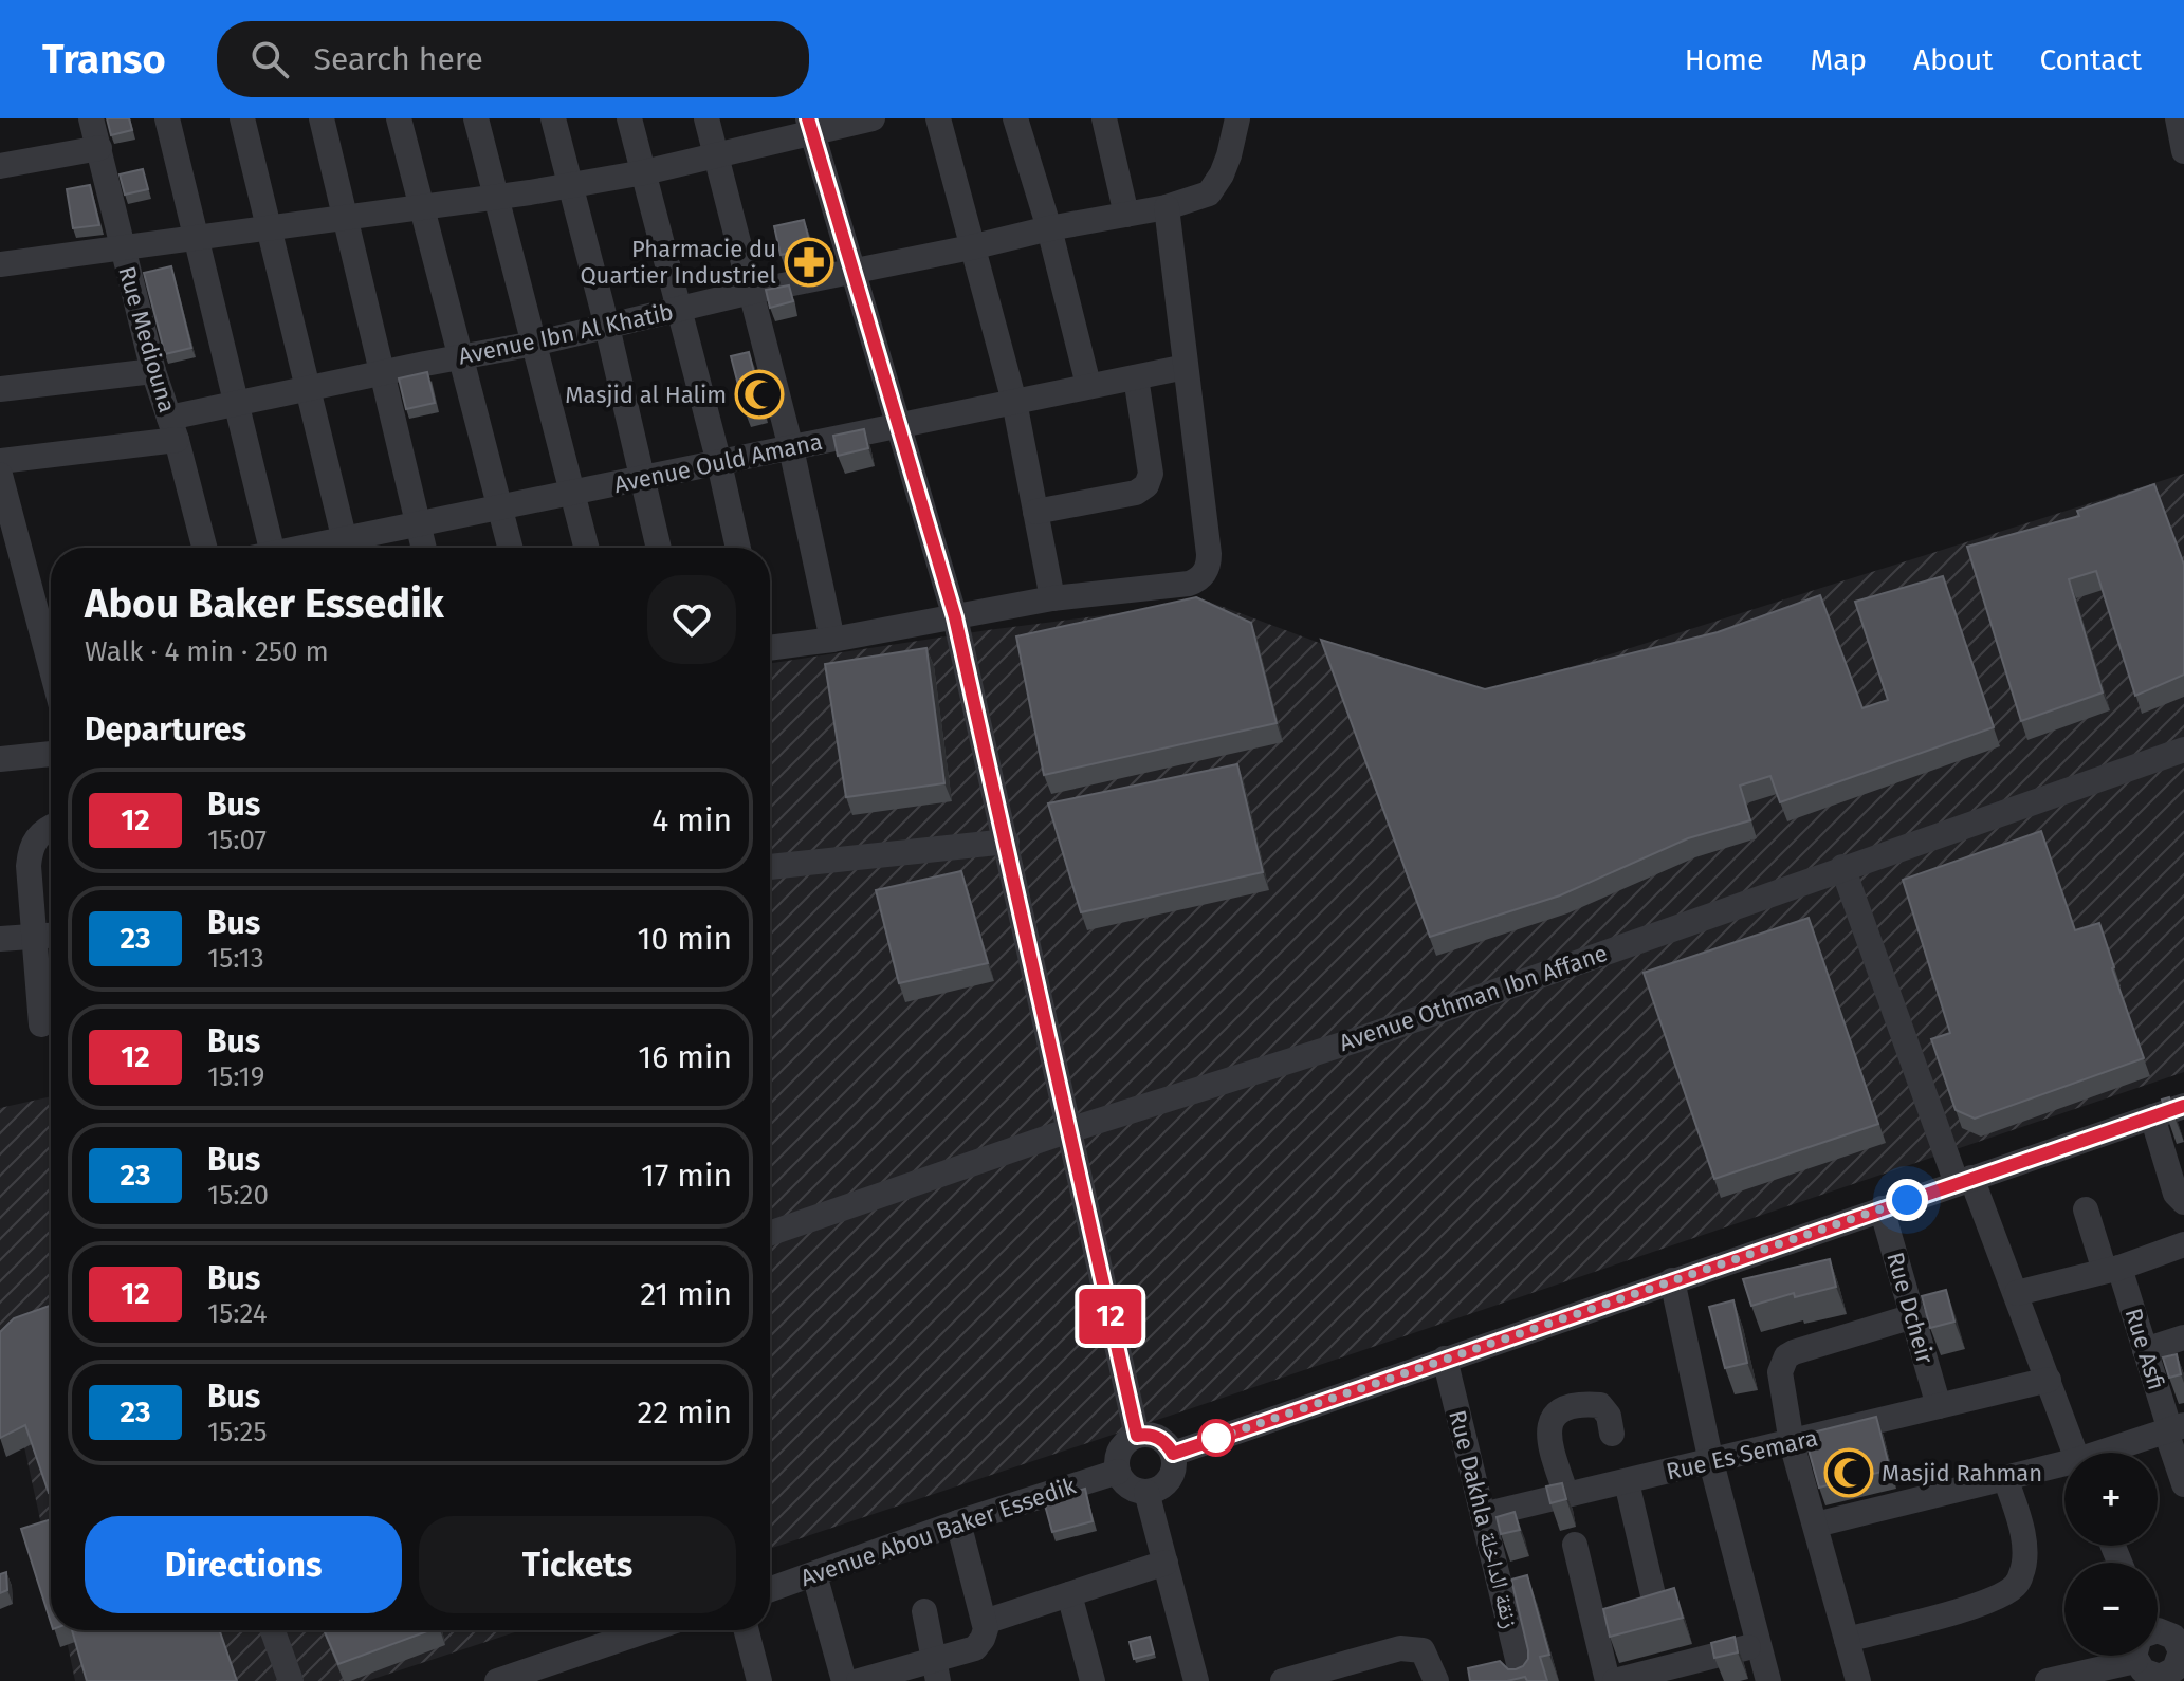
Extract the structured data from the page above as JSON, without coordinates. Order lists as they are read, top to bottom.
{
  "streets": {
    "street": [
      "Avenue Ibn Al Khatib",
      "Rue Mediouna",
      "Avenue Ould Amana",
      "Avenue Othman Ibn Affane",
      "Rue Dcheir",
      "Rue Asfi",
      "Rue Es Semara",
      "Rue Dakhla زنقة الداخلة",
      "Avenue Abou Baker Essedik"
    ]
  },
  "crossings": [
    ["Avenue Ibn Al Khatib", "Rue Mediouna"],
    ["Rue Dcheir", "Rue Es Semara"],
    ["Rue Es Semara", "Rue Dakhla زنقة الداخلة"]
  ],
  "places": {
    "pharmacy": ["Pharmacie du Quartier Industriel"],
    "mosque": ["Masjid al Halim", "Masjid Rahman"]
  },
  "lines": ["bus line 12"],
  "page": {
    "header": "Transo",
    "search": "Search here",
    "nav": [
      "Home",
      "Map",
      "About",
      "Contact"
    ],
    "on_map": "12",
    "heading": [
      ["Abou Baker Essedik", "Walk · 4 min · 250 m"],
      "Departures"
    ],
    "list": [
      {
        "mark": "12",
        "name": "Bus",
        "note": "15:07",
        "value": "4 min"
      },
      {
        "mark": "23",
        "name": "Bus",
        "note": "15:13",
        "value": "10 min"
      },
      {
        "mark": "12",
        "name": "Bus",
        "note": "15:19",
        "value": "16 min"
      },
      {
        "mark": "23",
        "name": "Bus",
        "note": "15:20",
        "value": "17 min"
      },
      {
        "mark": "12",
        "name": "Bus",
        "note": "15:24",
        "value": "21 min"
      },
      {
        "mark": "23",
        "name": "Bus",
        "note": "15:25",
        "value": "22 min"
      }
    ],
    "map_buttons": ["+", "−"],
    "buttons": ["Directions", "Tickets"]
  }
}
